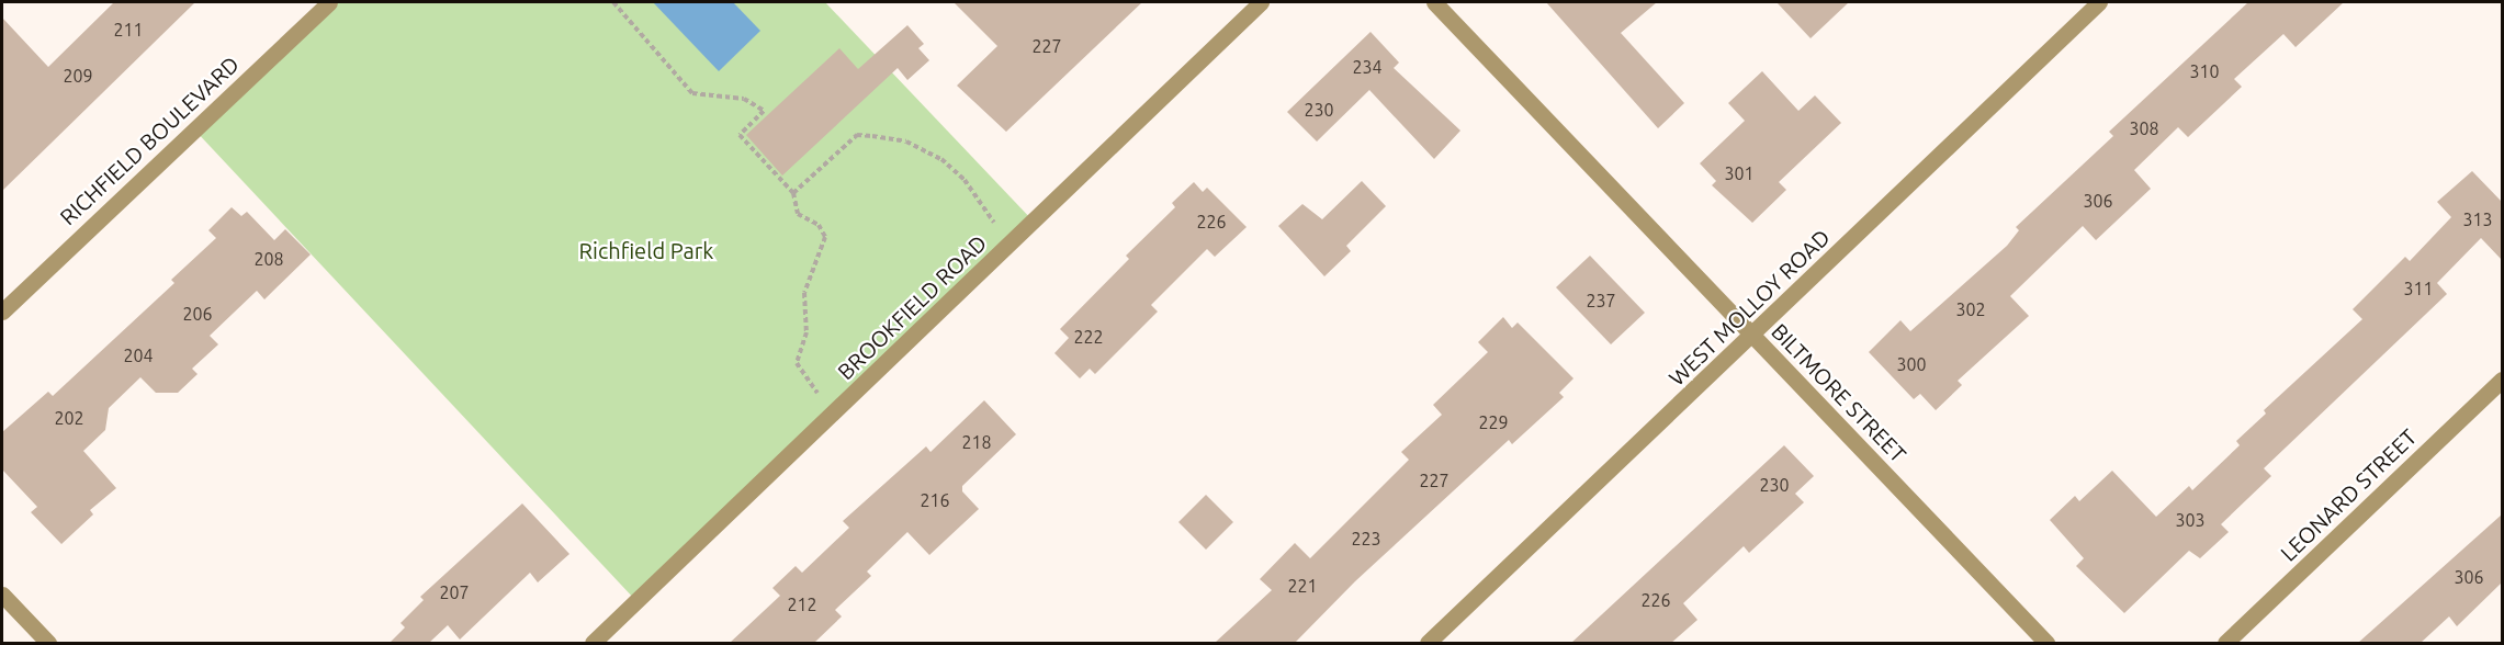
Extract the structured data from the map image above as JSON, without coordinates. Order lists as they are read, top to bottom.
{
  "streets": {
    "street": [
      "RICHFIELD BOULEVARD",
      "BROOKFIELD ROAD",
      "WEST MOLLOY ROAD",
      "BILTMORE STREET",
      "LEONARD STREET"
    ]
  },
  "crossings": [
    ["WEST MOLLOY ROAD", "BILTMORE STREET"]
  ],
  "parks": ["Richfield Park"],
  "house_numbers": [
    "211",
    "227",
    "234",
    "310",
    "209",
    "230",
    "308",
    "301",
    "306",
    "313",
    "226",
    "208",
    "311",
    "237",
    "302",
    "206",
    "222",
    "204",
    "300",
    "202",
    "229",
    "218",
    "227",
    "230",
    "216",
    "303",
    "223",
    "306",
    "221",
    "207",
    "226",
    "212"
  ]
}
